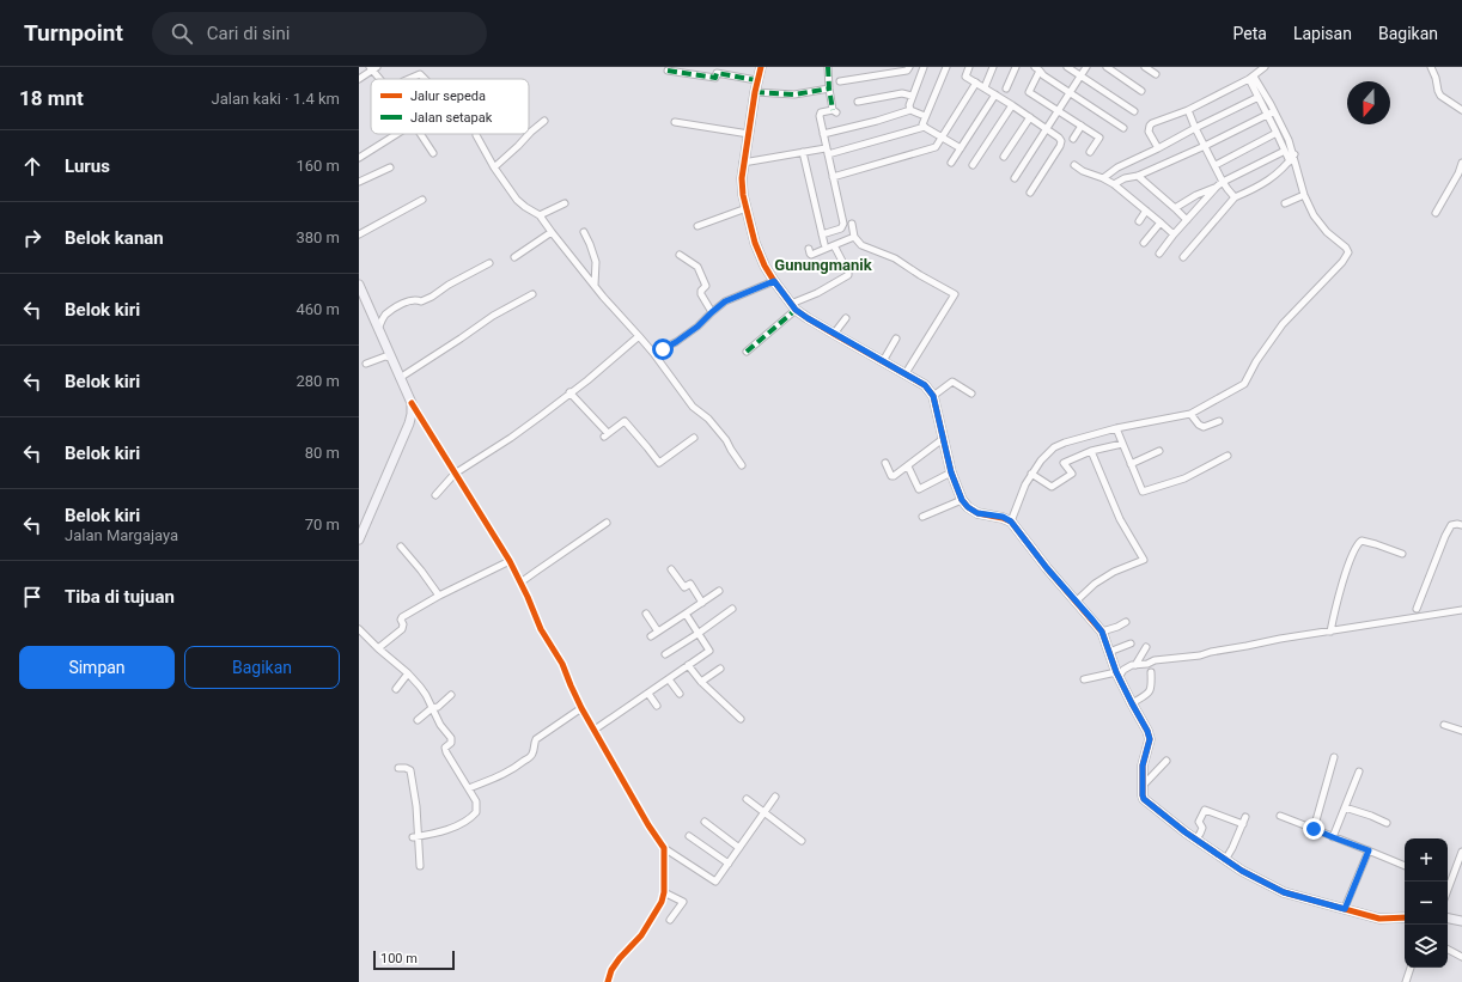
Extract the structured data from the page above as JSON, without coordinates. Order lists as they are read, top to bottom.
{
  "districts": ["Gunungmanik"],
  "legend": ["Jalur sepeda", "Jalan setapak"],
  "scale_bar": "100 m",
  "north": "bottom",
  "page": {
    "header": "Turnpoint",
    "search": "Cari di sini",
    "nav": ["Peta", "Lapisan", "Bagikan"],
    "heading": ["18 mnt", "Jalan kaki · 1.4 km"],
    "list": [
      ["Lurus", "160 m"],
      ["Belok kanan", "380 m"],
      ["Belok kiri", "460 m"],
      ["Belok kiri", "280 m"],
      ["Belok kiri", "80 m"],
      ["Belok kiri", "Jalan Margajaya", "70 m"],
      "Tiba di tujuan"
    ],
    "buttons": ["Simpan", "Bagikan"],
    "map_buttons": ["+", "−"],
    "scale": "100 m"
  }
}
